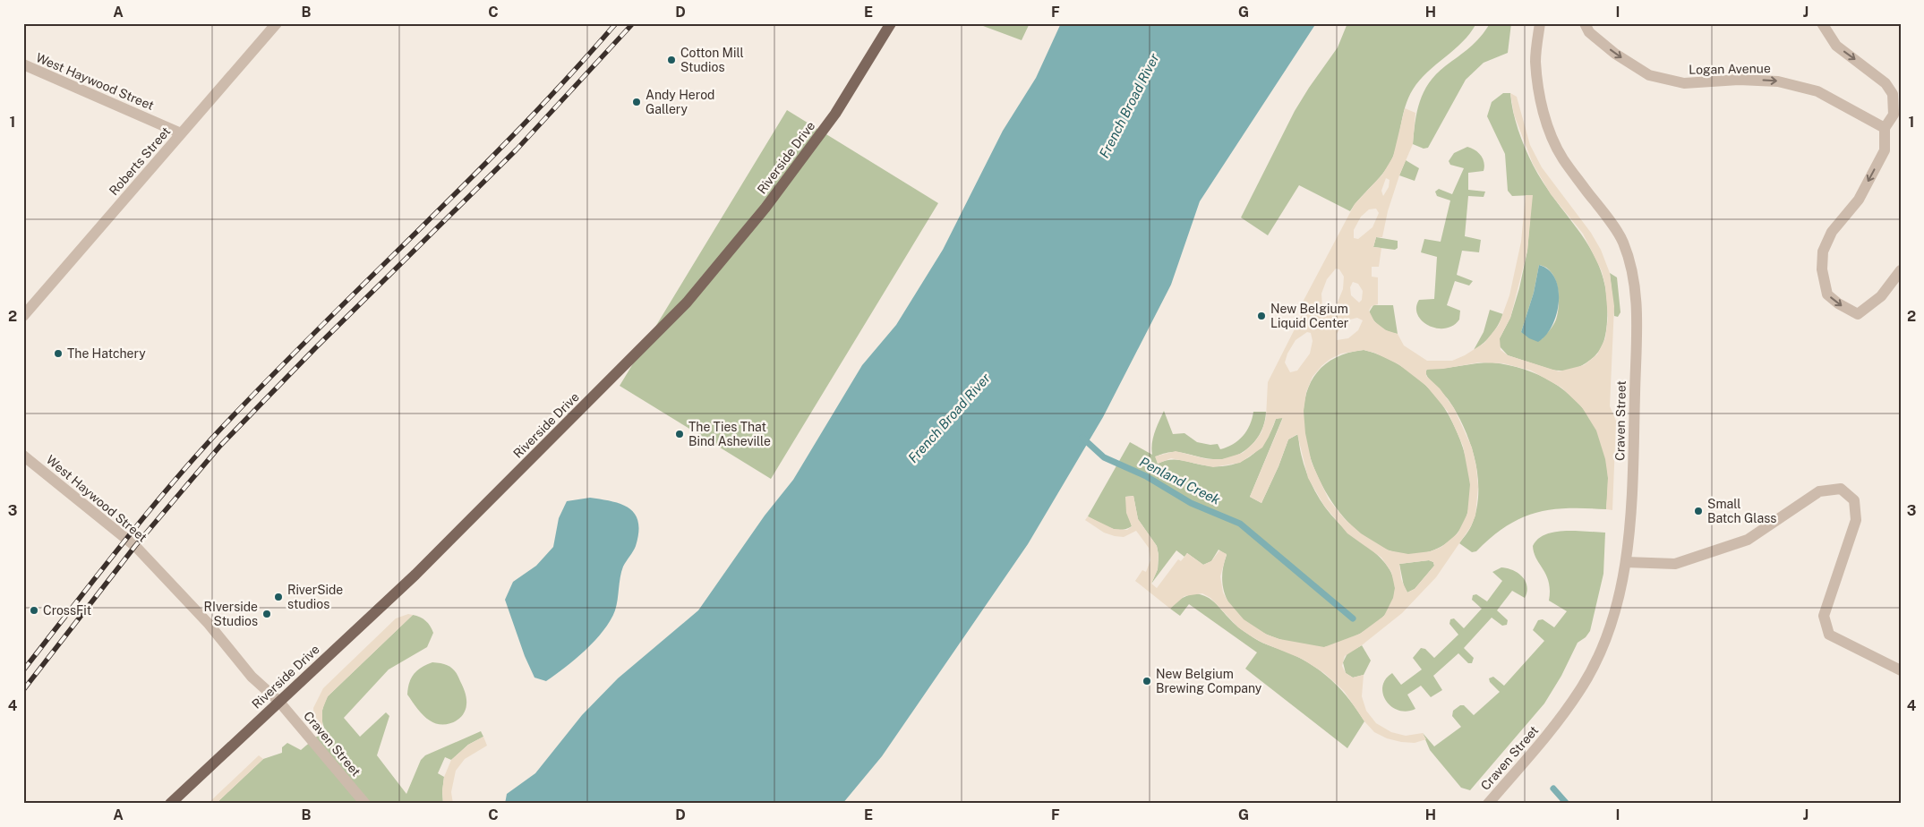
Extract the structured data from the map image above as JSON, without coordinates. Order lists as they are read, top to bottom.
{
  "streets": {
    "main road": ["Riverside Drive"],
    "street": [
      "Logan Avenue",
      "West Haywood Street",
      "Roberts Street",
      "Craven Street"
    ]
  },
  "crossings": [
    ["West Haywood Street", "Riverside Drive"],
    ["West Haywood Street", "Roberts Street"],
    ["West Haywood Street", "Craven Street"],
    ["Riverside Drive", "Craven Street"]
  ],
  "one_way": ["Logan Avenue"],
  "water": ["French Broad River", "Penland Creek"],
  "places": [
    "Cotton Mill Studios",
    "Andy Herod Gallery",
    "New Belgium Liquid Center",
    "The Hatchery",
    "The Ties That Bind Asheville",
    "Small Batch Glass",
    "RiverSide studios",
    "CrossFit",
    "RIverside Studios",
    "New Belgium Brewing Company"
  ],
  "grid": {
    "columns": [
      "A",
      "B",
      "C",
      "D",
      "E",
      "F",
      "G",
      "H",
      "I",
      "J"
    ],
    "rows": [
      "1",
      "2",
      "3",
      "4"
    ]
  }
}
